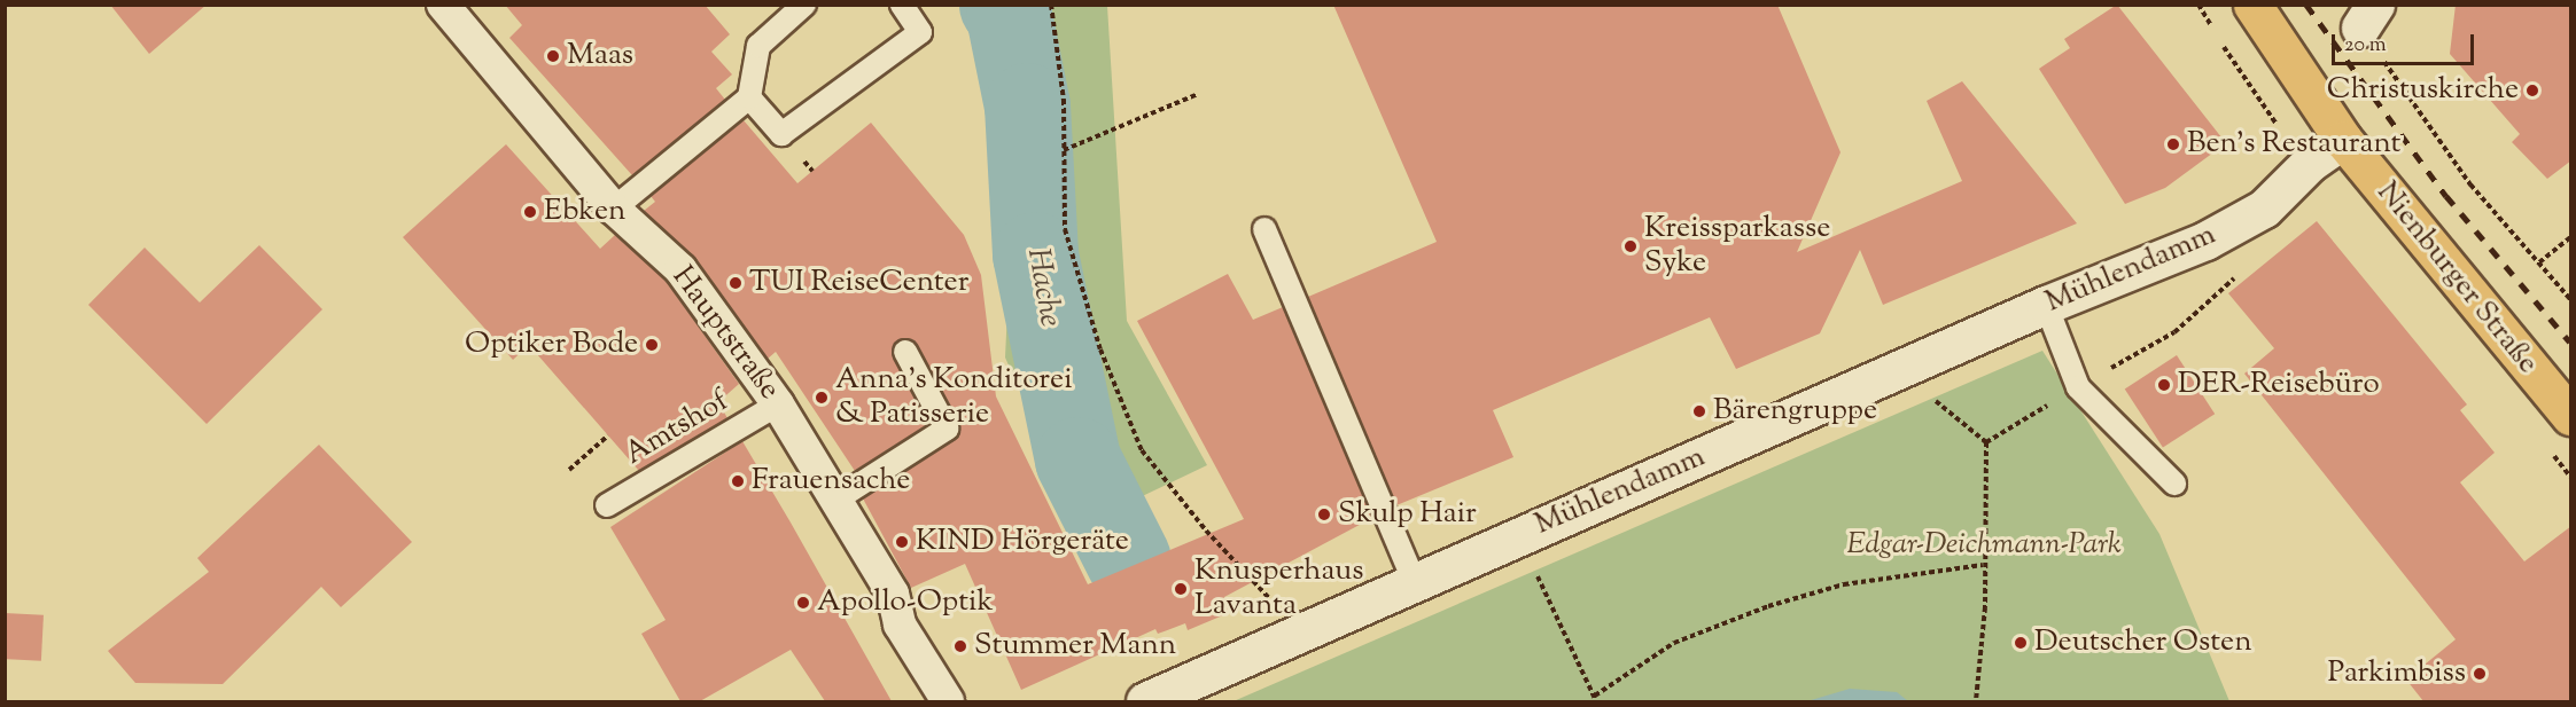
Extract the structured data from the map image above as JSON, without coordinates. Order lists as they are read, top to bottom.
{
  "streets": {
    "main road": ["Nienburger Straße"],
    "street": ["Mühlendamm", "Hauptstraße"],
    "lane": ["Amtshof"]
  },
  "crossings": [
    ["Mühlendamm", "Nienburger Straße"],
    ["Hauptstraße", "Amtshof"]
  ],
  "water": ["Hache"],
  "parks": ["Edgar-Deichmann-Park"],
  "places": [
    "Maas",
    "Christuskirche",
    "Ben's Restaurant",
    "Ebken",
    "Kreissparkasse Syke",
    "TUI ReiseCenter",
    "Optiker Bode",
    "DER-Reisebüro",
    "Anna's Konditorei & Patisserie",
    "Bärengruppe",
    "Frauensache",
    "Skulp Hair",
    "KIND Hörgeräte",
    "Knusperhaus Lavanta",
    "Apollo-Optik",
    "Deutscher Osten",
    "Stummer Mann",
    "Parkimbiss"
  ],
  "scale_bar": "20 m"
}
